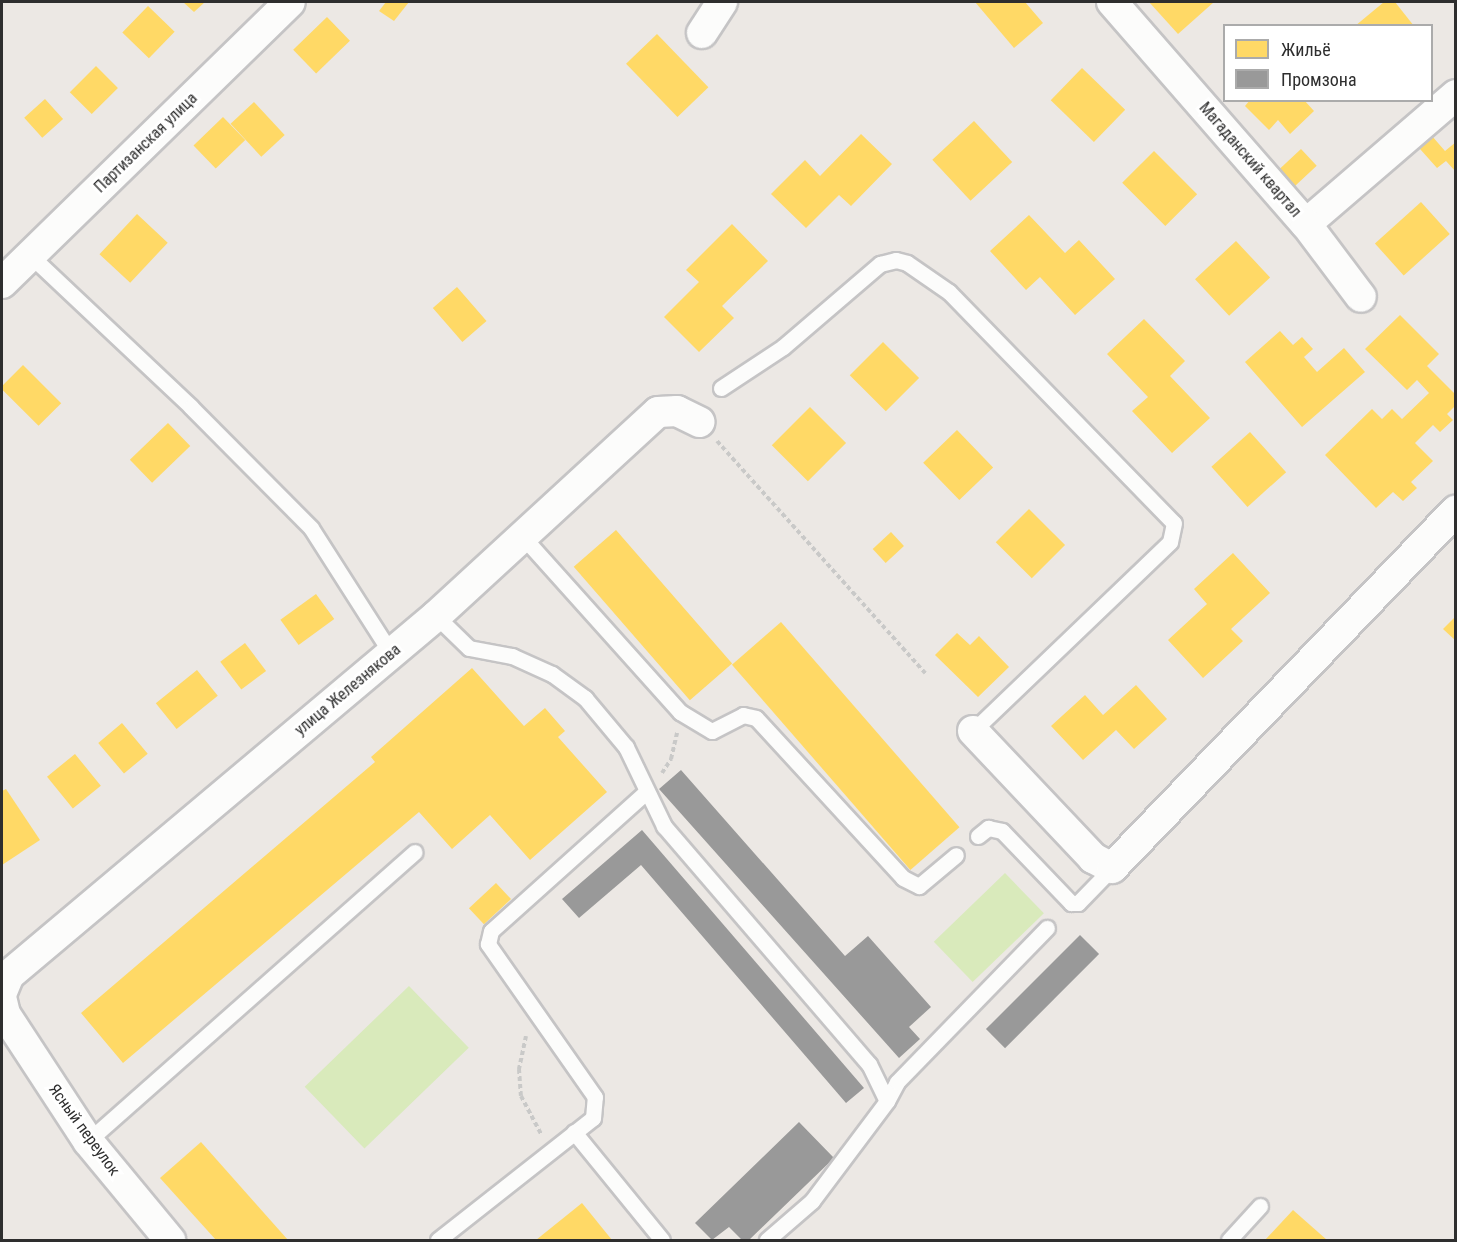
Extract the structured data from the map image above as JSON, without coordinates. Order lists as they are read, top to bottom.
{
  "streets": {
    "street": [
      "Партизанская улица",
      "Магаданский квартал",
      "улица Железнякова",
      "Ясный переулок"
    ]
  },
  "crossings": [
    ["улица Железнякова", "Ясный переулок"]
  ],
  "legend": ["Жильё", "Промзона"]
}
